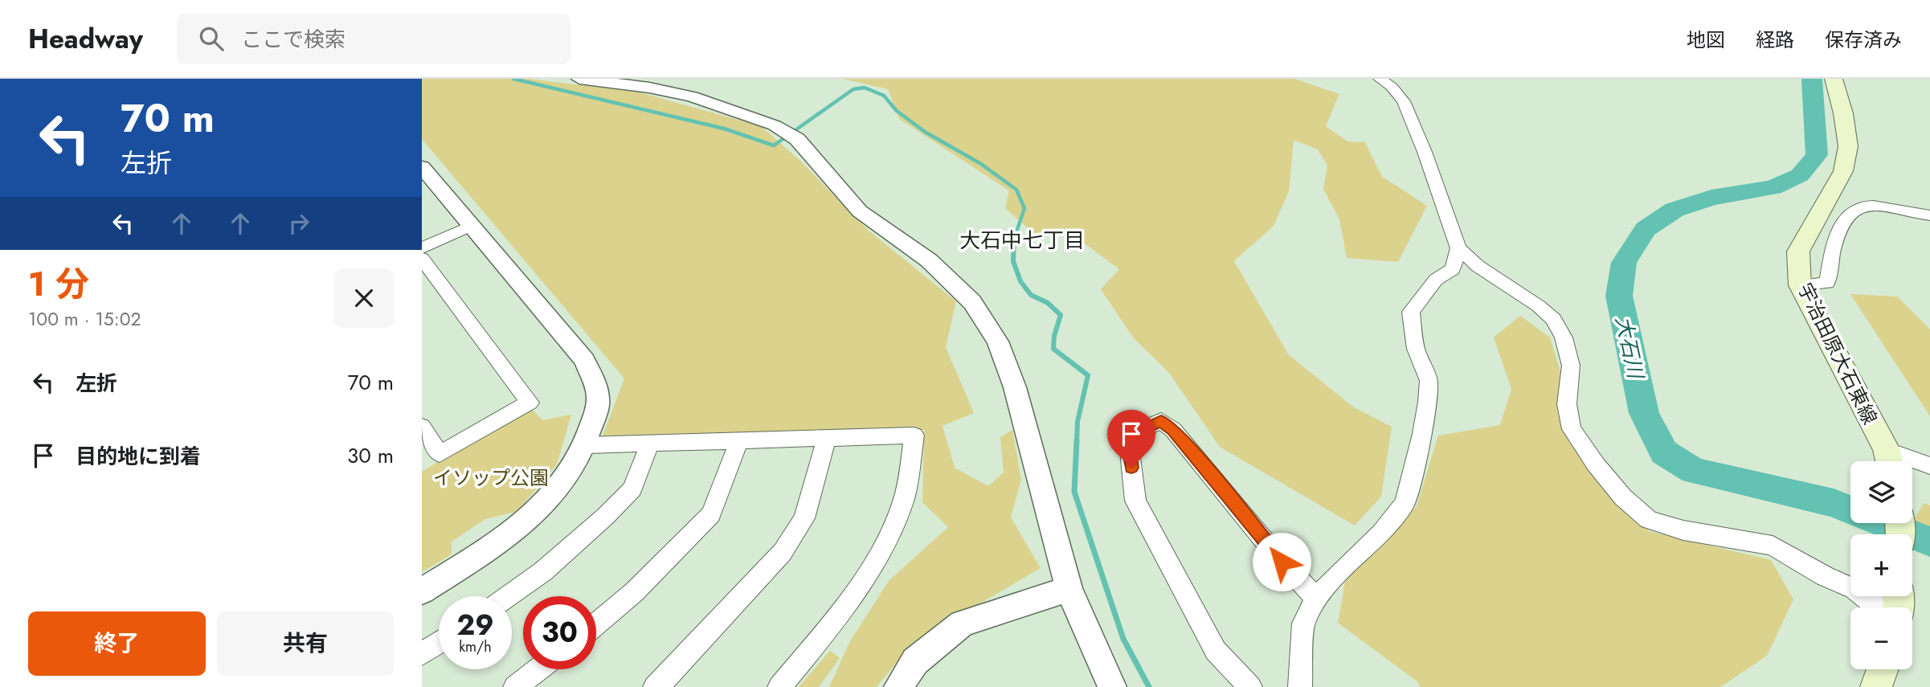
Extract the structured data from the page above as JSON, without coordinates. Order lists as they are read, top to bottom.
{
  "streets": {
    "main road": ["宇治田原大石東線"]
  },
  "districts": ["大石中七丁目"],
  "water": ["大石川"],
  "parks": ["イソップ公園"],
  "page": {
    "header": "Headway",
    "search": "ここで検索",
    "nav": ["地図", "経路", "保存済み"],
    "turn": ["70 m", "左折"],
    "heading": ["1 分", "100 m · 15:02"],
    "list": [
      {
        "name": "左折",
        "value": "70 m"
      },
      {
        "name": "目的地に到着",
        "value": "30 m"
      }
    ],
    "map_buttons": ["+", "−"],
    "speed": "29 km/h",
    "limit": "30",
    "buttons": ["終了", "共有"]
  }
}
